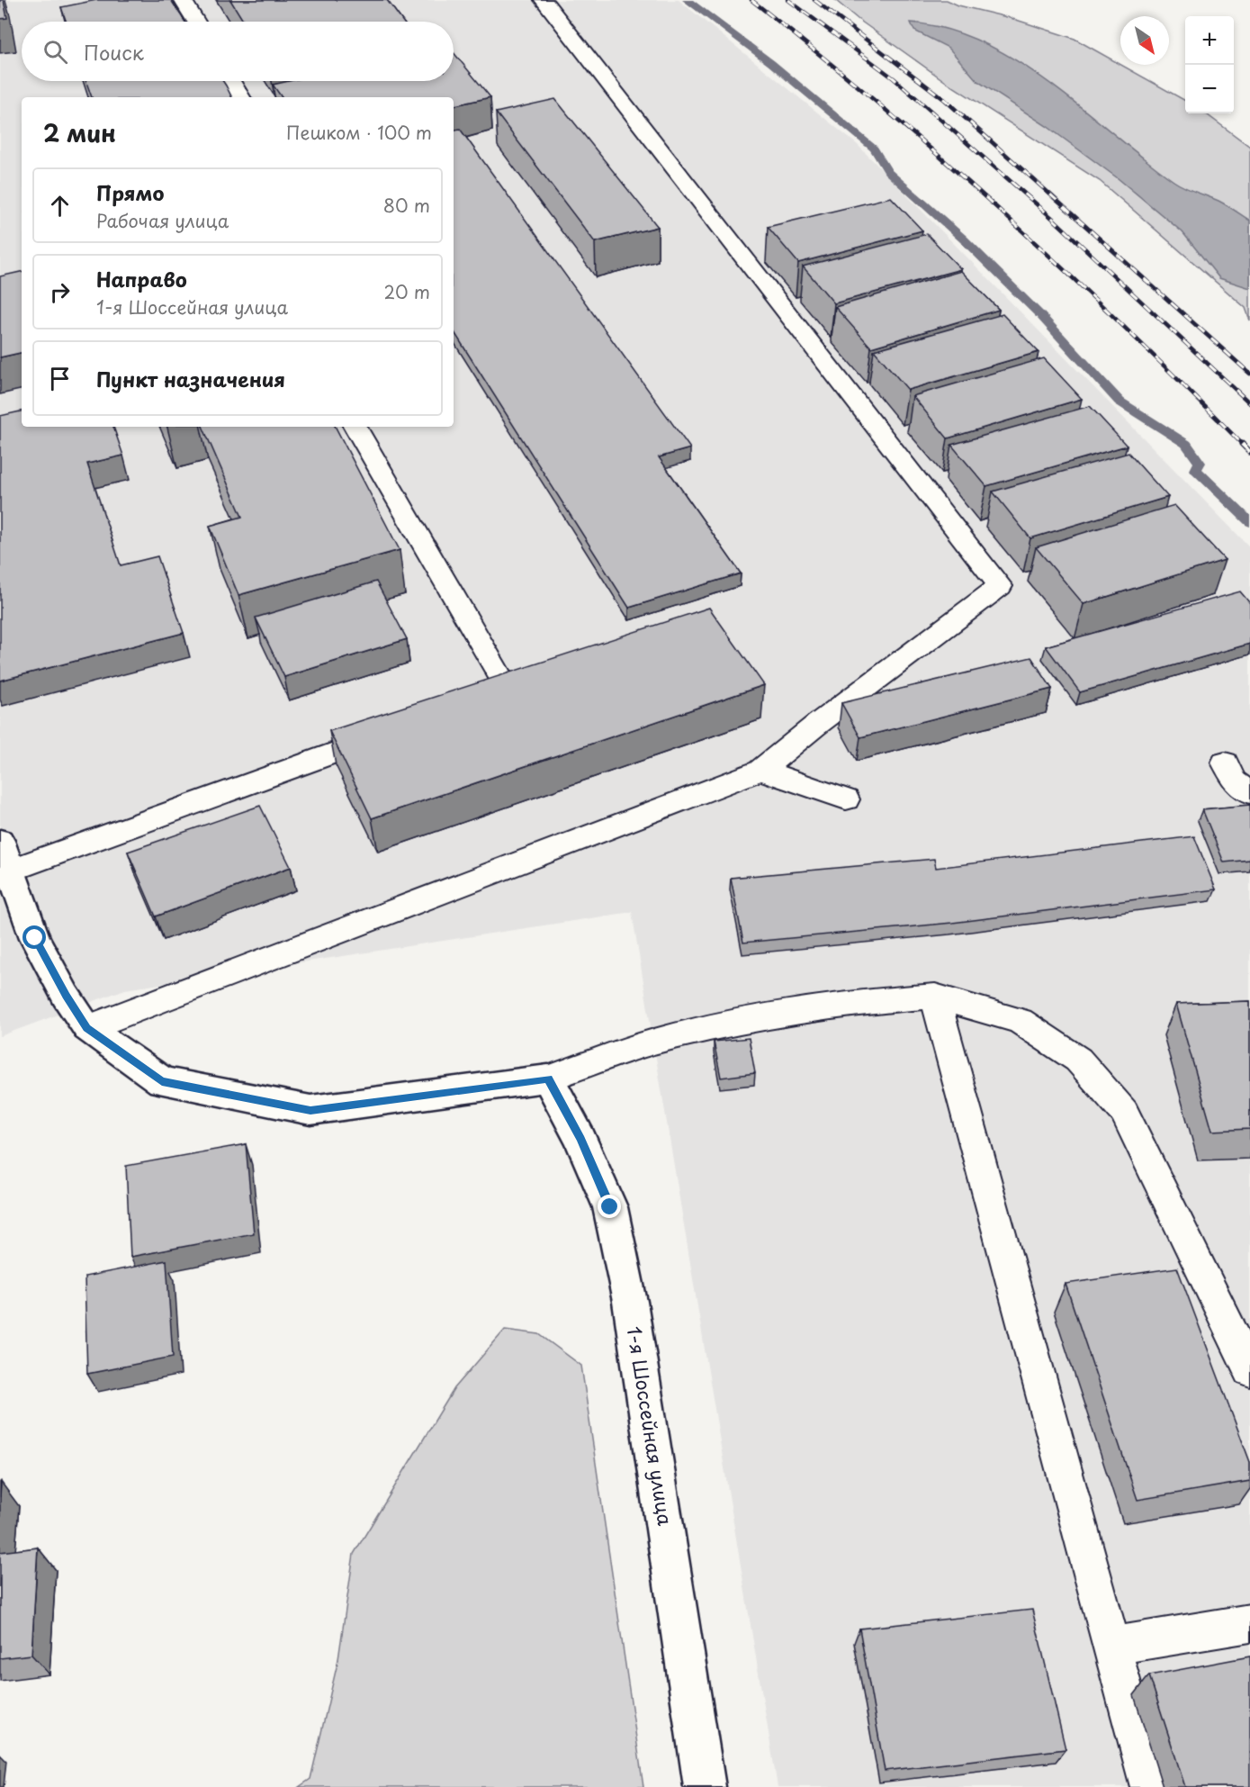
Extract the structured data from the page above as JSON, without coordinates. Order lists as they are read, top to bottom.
{
  "streets": {
    "street": ["1-я Шоссейная улица"]
  },
  "north": "bottom right",
  "page": {
    "map_buttons": ["+", "−"],
    "search": "Поиск",
    "heading": ["2 мин", "Пешком · 100 m"],
    "list": [
      ["Прямо", "Рабочая улица", "80 m"],
      ["Направо", "1-я Шоссейная улица", "20 m"],
      "Пункт назначения"
    ]
  }
}
